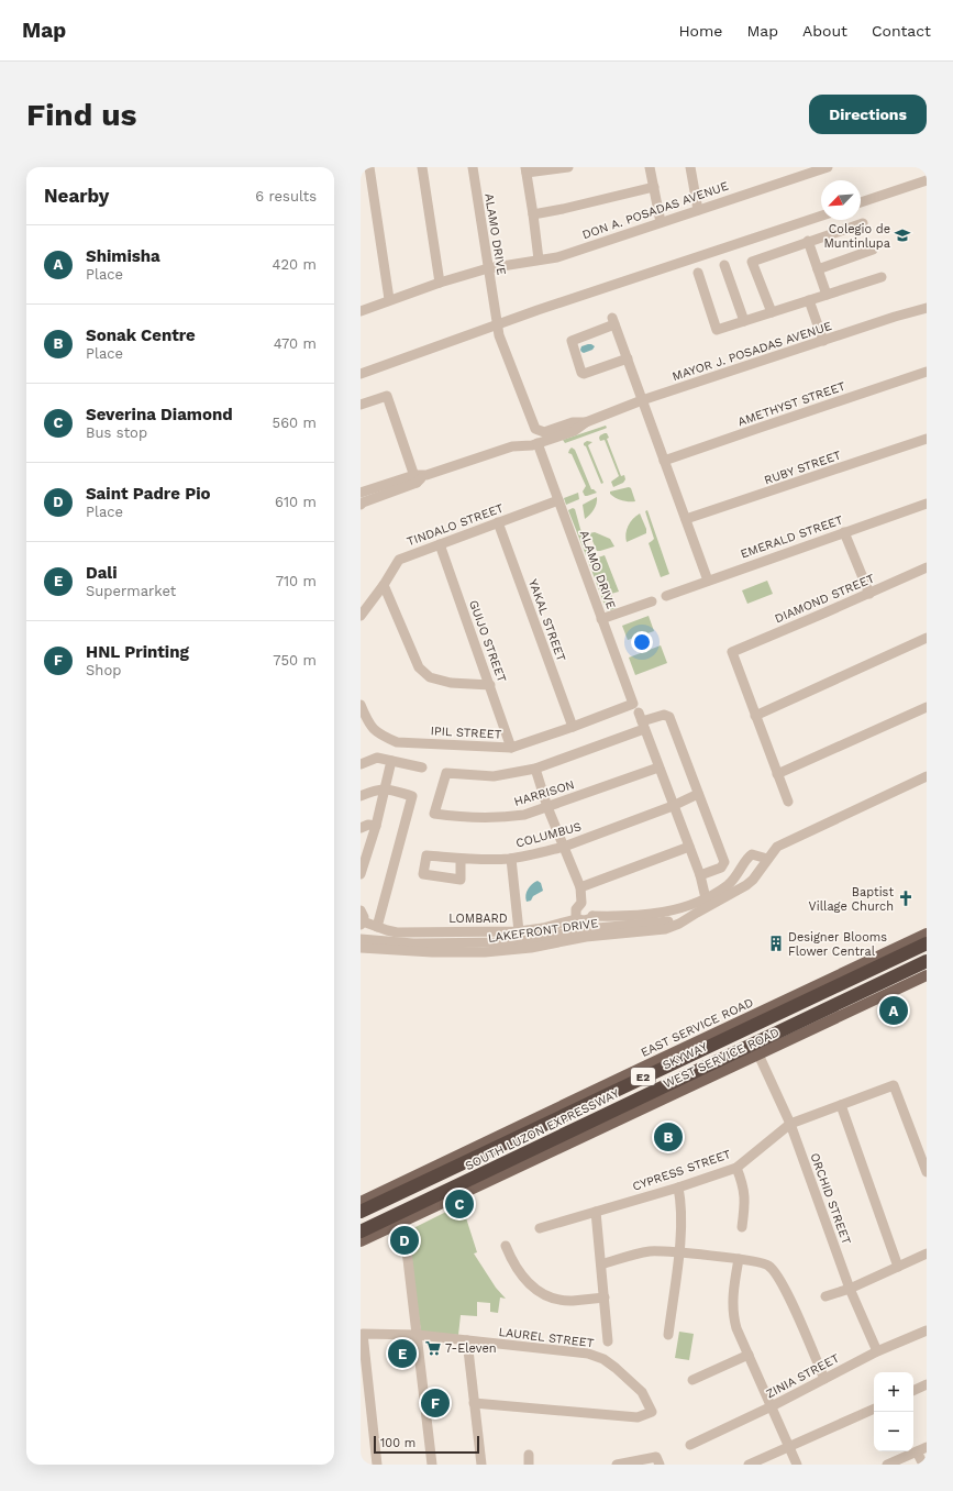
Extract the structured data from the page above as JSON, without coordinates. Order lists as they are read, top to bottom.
{
  "streets": {
    "highway": ["SKYWAY", "E2", "SOUTH LUZON EXPRESSWAY"],
    "main road": ["EAST SERVICE ROAD", "WEST SERVICE ROAD"],
    "street": [
      "DON A. POSADAS AVENUE",
      "ALAMO DRIVE",
      "MAYOR J. POSADAS AVENUE",
      "AMETHYST STREET",
      "RUBY STREET",
      "TINDALO STREET",
      "EMERALD STREET",
      "DIAMOND STREET",
      "YAKAL STREET",
      "GUIJO STREET",
      "IPIL STREET",
      "HARRISON",
      "COLUMBUS",
      "LOMBARD",
      "LAKEFRONT DRIVE",
      "CYPRESS STREET",
      "ORCHID STREET",
      "LAUREL STREET",
      "ZINIA STREET"
    ]
  },
  "crossings": [
    ["DON A. POSADAS AVENUE", "ALAMO DRIVE"],
    ["ALAMO DRIVE", "MAYOR J. POSADAS AVENUE"],
    ["ALAMO DRIVE", "TINDALO STREET"],
    ["ALAMO DRIVE", "IPIL STREET"],
    ["TINDALO STREET", "YAKAL STREET"],
    ["TINDALO STREET", "GUIJO STREET"],
    ["YAKAL STREET", "IPIL STREET"],
    ["GUIJO STREET", "IPIL STREET"],
    ["LOMBARD", "LAKEFRONT DRIVE"],
    ["WEST SERVICE ROAD", "ORCHID STREET"],
    ["CYPRESS STREET", "ORCHID STREET"],
    ["ORCHID STREET", "ZINIA STREET"]
  ],
  "places": {
    "school or university": ["Colegio de Muntinlupa"],
    "church": ["Baptist Village Church"],
    "building": ["Designer Blooms Flower Central"],
    "supermarket": ["7-Eleven"]
  },
  "scale_bar": "100 m",
  "north": "bottom left",
  "page": {
    "header": "Map",
    "nav": [
      "Home",
      "Map",
      "About",
      "Contact"
    ],
    "buttons": "Directions",
    "title": "Find us",
    "heading": ["Nearby", "6 results"],
    "list": [
      {
        "mark": "A",
        "name": "Shimisha",
        "note": "Place",
        "value": "420 m"
      },
      {
        "mark": "B",
        "name": "Sonak Centre",
        "note": "Place",
        "value": "470 m"
      },
      {
        "mark": "C",
        "name": "Severina Diamond",
        "note": "Bus stop",
        "value": "560 m"
      },
      {
        "mark": "D",
        "name": "Saint Padre Pio",
        "note": "Place",
        "value": "610 m"
      },
      {
        "mark": "E",
        "name": "Dali",
        "note": "Supermarket",
        "value": "710 m"
      },
      {
        "mark": "F",
        "name": "HNL Printing",
        "note": "Shop",
        "value": "750 m"
      }
    ],
    "pins": [
      "A",
      "B",
      "C",
      "D",
      "E",
      "F"
    ],
    "map_buttons": ["+", "−"],
    "scale": "100 m"
  }
}
